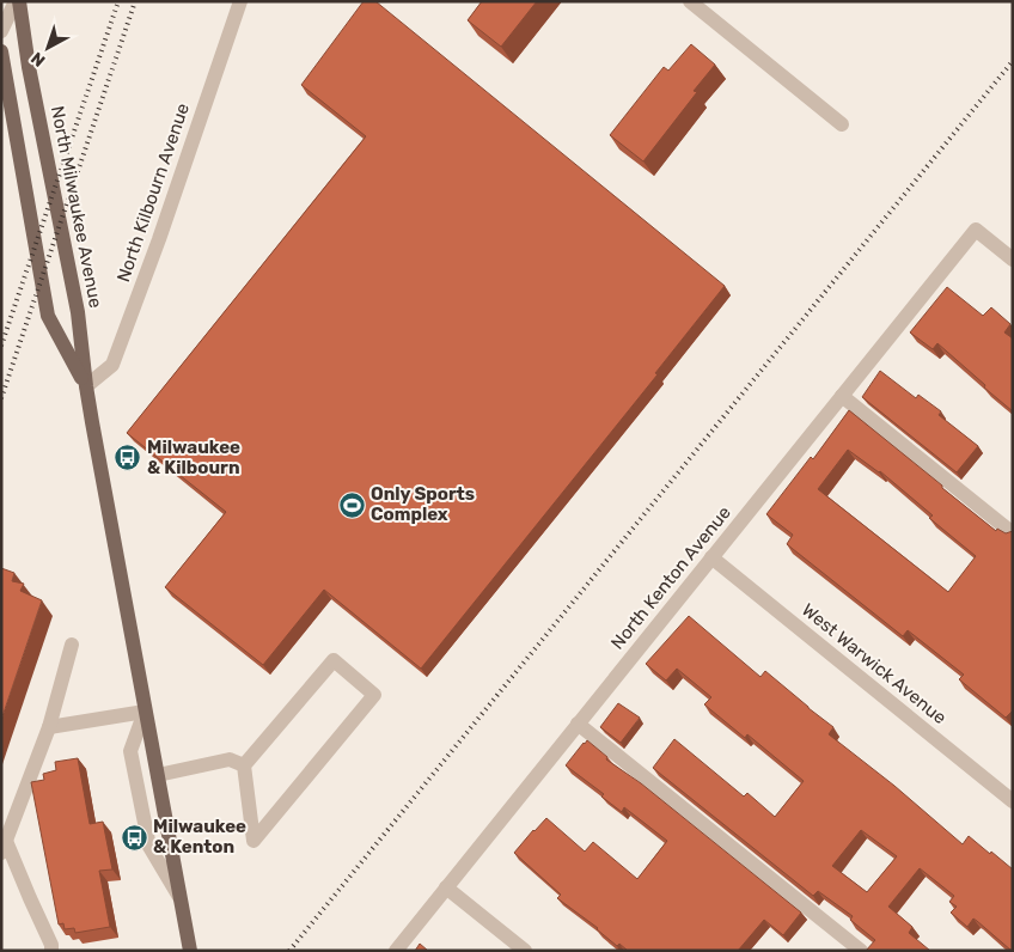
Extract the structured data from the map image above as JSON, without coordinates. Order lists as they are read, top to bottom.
{
  "streets": {
    "main road": ["North Milwaukee Avenue"],
    "street": ["North Kilbourn Avenue", "North Kenton Avenue", "West Warwick Avenue"]
  },
  "crossings": [
    ["North Kilbourn Avenue", "North Milwaukee Avenue"],
    ["North Kenton Avenue", "West Warwick Avenue"]
  ],
  "places": {
    "bus stop": ["Milwaukee & Kilbourn", "Milwaukee & Kenton"],
    "sports": ["Only Sports Complex"]
  },
  "north": "bottom left"
}
